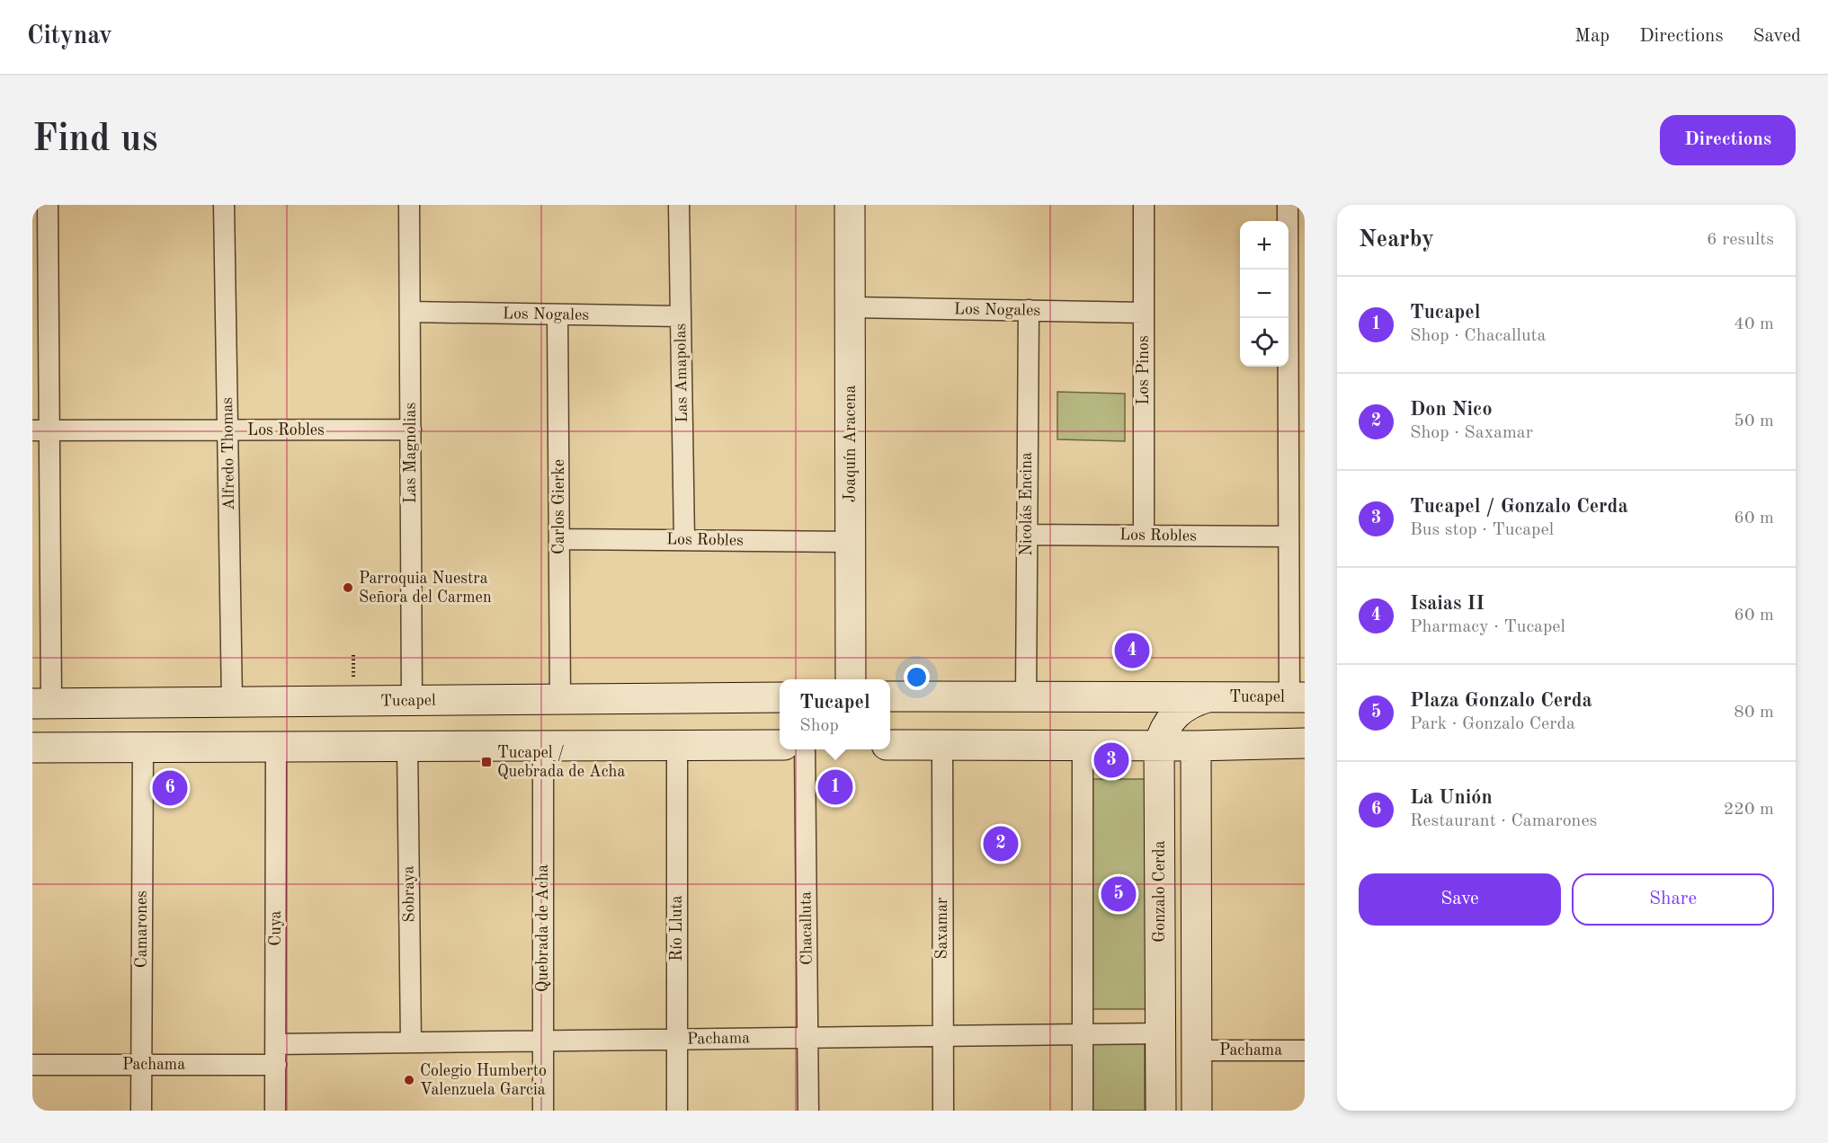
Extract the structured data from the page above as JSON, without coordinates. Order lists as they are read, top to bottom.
{
  "streets": {
    "main road": ["Joaquín Aracena", "Tucapel", "Gonzalo Cerda"],
    "street": [
      "Los Nogales",
      "Los Pinos",
      "Las Amapolas",
      "Los Robles",
      "Las Magnolias",
      "Alfredo Thomas",
      "Nicolás Encina",
      "Carlos Gierke",
      "Sobraya",
      "Cuya",
      "Quebrada de Acha",
      "Río Lluta",
      "Chacalluta",
      "Saxamar",
      "Camarones",
      "Pachama"
    ]
  },
  "crossings": [
    ["Los Nogales", "Los Pinos"],
    ["Los Nogales", "Las Amapolas"],
    ["Los Nogales", "Joaquín Aracena"],
    ["Los Nogales", "Las Magnolias"],
    ["Los Nogales", "Nicolás Encina"],
    ["Los Nogales", "Carlos Gierke"],
    ["Los Pinos", "Los Robles"],
    ["Las Amapolas", "Los Robles"],
    ["Los Robles", "Joaquín Aracena"],
    ["Los Robles", "Las Magnolias"],
    ["Los Robles", "Alfredo Thomas"],
    ["Los Robles", "Nicolás Encina"],
    ["Los Robles", "Carlos Gierke"],
    ["Las Magnolias", "Tucapel"],
    ["Alfredo Thomas", "Tucapel"],
    ["Nicolás Encina", "Tucapel"],
    ["Carlos Gierke", "Tucapel"],
    ["Tucapel", "Gonzalo Cerda"],
    ["Gonzalo Cerda", "Pachama"],
    ["Sobraya", "Pachama"],
    ["Cuya", "Pachama"],
    ["Quebrada de Acha", "Pachama"],
    ["Río Lluta", "Pachama"],
    ["Chacalluta", "Pachama"],
    ["Saxamar", "Pachama"],
    ["Camarones", "Pachama"]
  ],
  "places": {
    "other": ["Parroquia Nuestra Señora del Carmen", "Colegio Humberto Valenzuela Garcia"],
    "transit": ["Tucapel / Quebrada de Acha"]
  },
  "page": {
    "header": "Citynav",
    "nav": ["Map", "Directions", "Saved"],
    "buttons": [
      "Directions",
      ["Save", "Share"]
    ],
    "title": "Find us",
    "heading": ["Nearby", "6 results"],
    "map_buttons": ["+", "−"],
    "list": [
      {
        "mark": "1",
        "name": "Tucapel",
        "note": "Shop · Chacalluta",
        "value": "40 m"
      },
      {
        "mark": "2",
        "name": "Don Nico",
        "note": "Shop · Saxamar",
        "value": "50 m"
      },
      {
        "mark": "3",
        "name": "Tucapel / Gonzalo Cerda",
        "note": "Bus stop · Tucapel",
        "value": "60 m"
      },
      {
        "mark": "4",
        "name": "Isaias II",
        "note": "Pharmacy · Tucapel",
        "value": "60 m"
      },
      {
        "mark": "5",
        "name": "Plaza Gonzalo Cerda",
        "note": "Park · Gonzalo Cerda",
        "value": "80 m"
      },
      {
        "mark": "6",
        "name": "La Unión",
        "note": "Restaurant · Camarones",
        "value": "220 m"
      }
    ],
    "pins": [
      "4",
      "3",
      "1",
      "6",
      "2",
      "5"
    ],
    "popup": ["Tucapel", "Shop"]
  }
}
